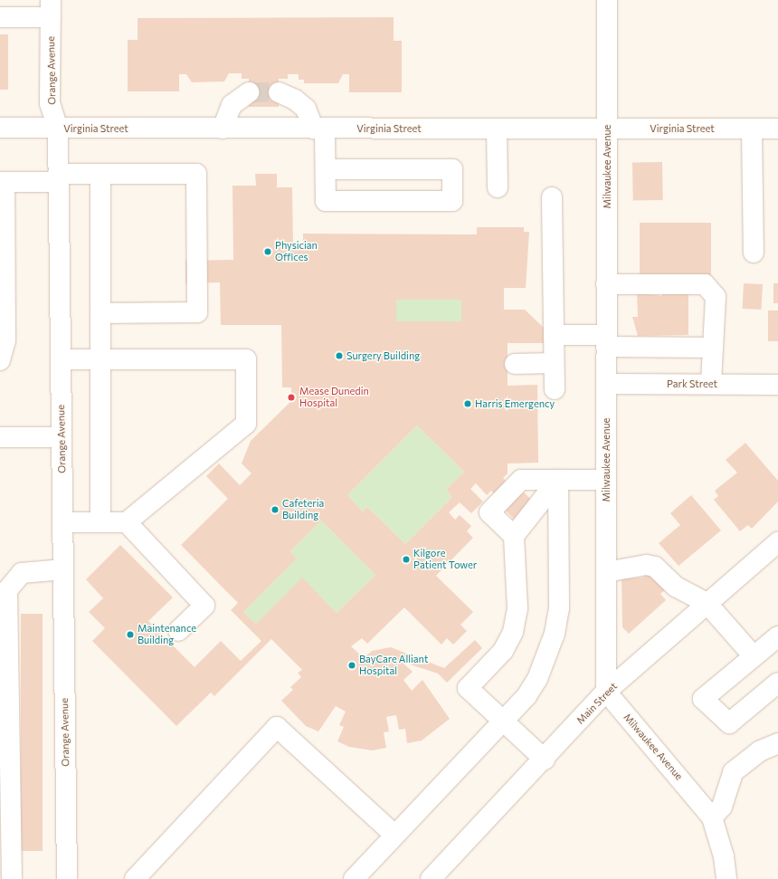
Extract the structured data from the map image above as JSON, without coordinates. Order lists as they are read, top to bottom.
{
  "streets": {
    "street": [
      "Orange Avenue",
      "Virginia Street",
      "Milwaukee Avenue",
      "Park Street",
      "Main Street"
    ]
  },
  "crossings": [
    ["Orange Avenue", "Virginia Street"],
    ["Virginia Street", "Milwaukee Avenue"],
    ["Milwaukee Avenue", "Park Street"],
    ["Milwaukee Avenue", "Main Street"]
  ],
  "places": [
    "Physician Offices",
    "Surgery Building",
    "Mease Dunedin Hospital",
    "Harris Emergency",
    "Cafeteria Building",
    "Kilgore Patient Tower",
    "Maintenance Building",
    "BayCare Alliant Hospital"
  ]
}
